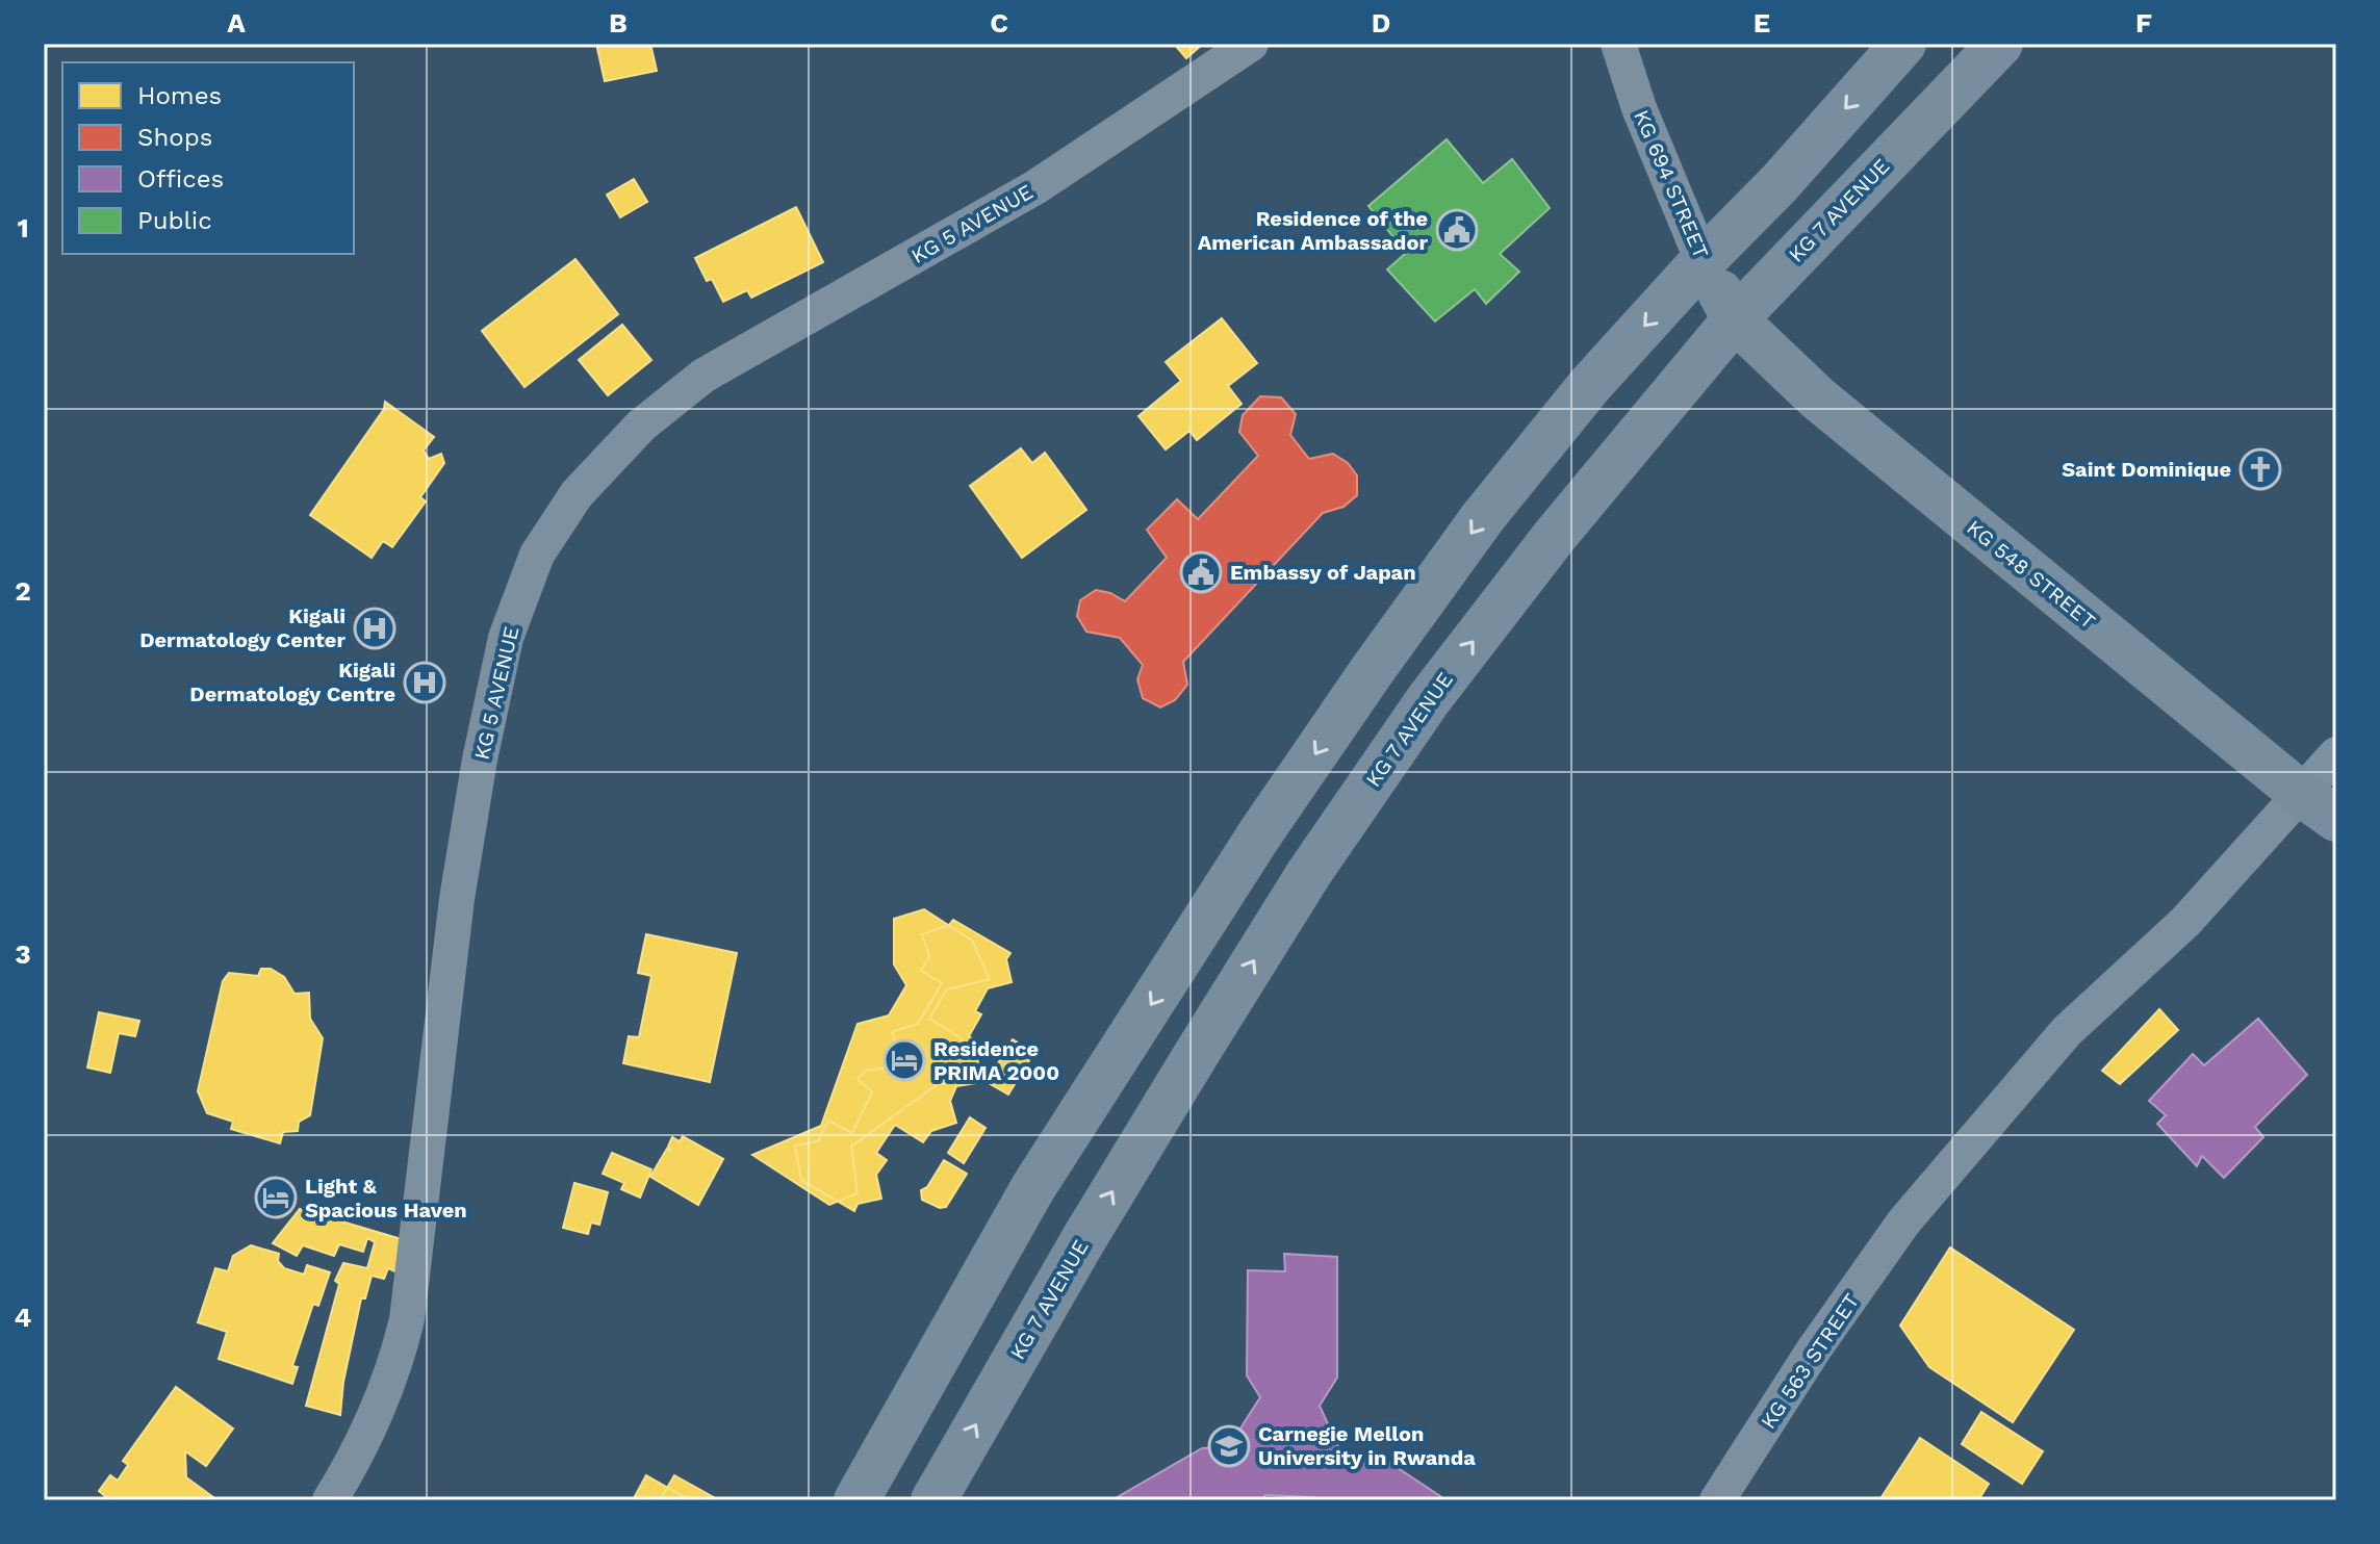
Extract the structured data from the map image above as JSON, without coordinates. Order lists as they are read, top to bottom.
{
  "streets": {
    "main road": ["KG 694 STREET", "KG 7 AVENUE", "KG 548 STREET"],
    "street": ["KG 5 AVENUE", "KG 563 STREET"]
  },
  "crossings": [
    ["KG 694 STREET", "KG 7 AVENUE"],
    ["KG 694 STREET", "KG 548 STREET"],
    ["KG 7 AVENUE", "KG 548 STREET"],
    ["KG 548 STREET", "KG 563 STREET"]
  ],
  "places": {
    "public building": ["Residence of the American Ambassador", "Embassy of Japan"],
    "church": ["Saint Dominique"],
    "hospital": ["Kigali Dermatology Center", "Kigali Dermatology Centre"],
    "hotel": ["Residence PRIMA 2000", "Light & Spacious Haven"],
    "school or university": ["Carnegie Mellon University in Rwanda"]
  },
  "legend": [
    "Homes",
    "Shops",
    "Offices",
    "Public"
  ],
  "grid": {
    "columns": [
      "A",
      "B",
      "C",
      "D",
      "E",
      "F"
    ],
    "rows": [
      "1",
      "2",
      "3",
      "4"
    ]
  }
}
